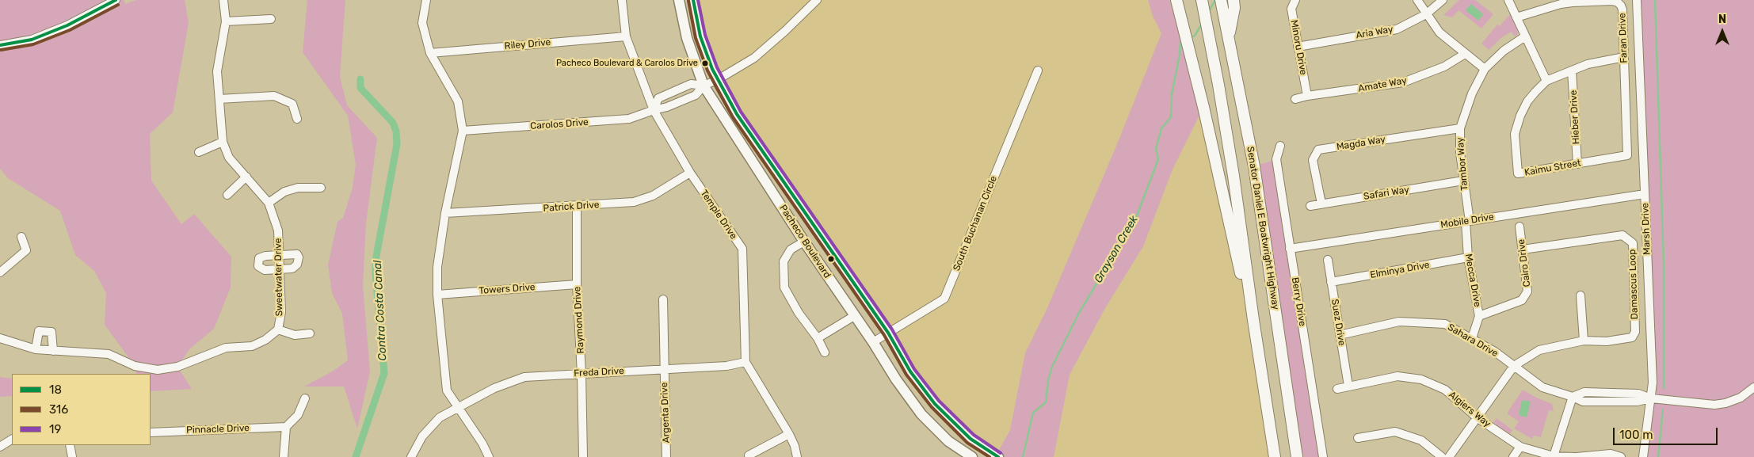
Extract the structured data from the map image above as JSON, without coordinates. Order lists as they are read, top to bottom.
{
  "streets": {
    "highway": ["Senator Daniel E Boatwright Highway"],
    "main road": ["Pacheco Boulevard"],
    "street": [
      "Aria Way",
      "Faran Drive",
      "Riley Drive",
      "Minoru Drive",
      "Amate Way",
      "Hieber Drive",
      "Carolos Drive",
      "Magda Way",
      "Tambor Way",
      "Kaimu Street",
      "Safari Way",
      "Patrick Drive",
      "Temple Drive",
      "Mobile Drive",
      "South Buchanan Circle",
      "Marsh Drive",
      "Cairo Drive",
      "Elminya Drive",
      "Sweetwater Drive",
      "Mecca Drive",
      "Damascus Loop",
      "Towers Drive",
      "Berry Drive",
      "Raymond Drive",
      "Suez Drive",
      "Sahara Drive",
      "Freda Drive",
      "Algiers Way",
      "Argenta Drive",
      "Pinnacle Drive"
    ]
  },
  "crossings": [
    ["Aria Way", "Minoru Drive"],
    ["Faran Drive", "Kaimu Street"],
    ["Riley Drive", "Temple Drive"],
    ["Minoru Drive", "Amate Way"],
    ["Hieber Drive", "Kaimu Street"],
    ["Carolos Drive", "Temple Drive"],
    ["Carolos Drive", "Pacheco Boulevard"],
    ["Magda Way", "Tambor Way"],
    ["Magda Way", "Safari Way"],
    ["Tambor Way", "Safari Way"],
    ["Tambor Way", "Mobile Drive"],
    ["Tambor Way", "Mecca Drive"],
    ["Patrick Drive", "Temple Drive"],
    ["Patrick Drive", "Raymond Drive"],
    ["Temple Drive", "Freda Drive"],
    ["Mobile Drive", "Marsh Drive"],
    ["Mobile Drive", "Mecca Drive"],
    ["Mobile Drive", "Berry Drive"],
    ["South Buchanan Circle", "Pacheco Boulevard"],
    ["Cairo Drive", "Mecca Drive"],
    ["Cairo Drive", "Damascus Loop"],
    ["Elminya Drive", "Mecca Drive"],
    ["Elminya Drive", "Suez Drive"],
    ["Mecca Drive", "Sahara Drive"],
    ["Damascus Loop", "Sahara Drive"],
    ["Towers Drive", "Raymond Drive"],
    ["Raymond Drive", "Freda Drive"],
    ["Suez Drive", "Sahara Drive"],
    ["Suez Drive", "Algiers Way"],
    ["Freda Drive", "Argenta Drive"]
  ],
  "water": ["Grayson Creek", "Contra Costa Canal"],
  "places": ["Pacheco Boulevard & Carolos Drive"],
  "lines": ["transit line 18", "transit line 19", "transit line 316"],
  "legend": ["18", "316", "19"],
  "scale_bar": "100 m",
  "north": "top"
}
